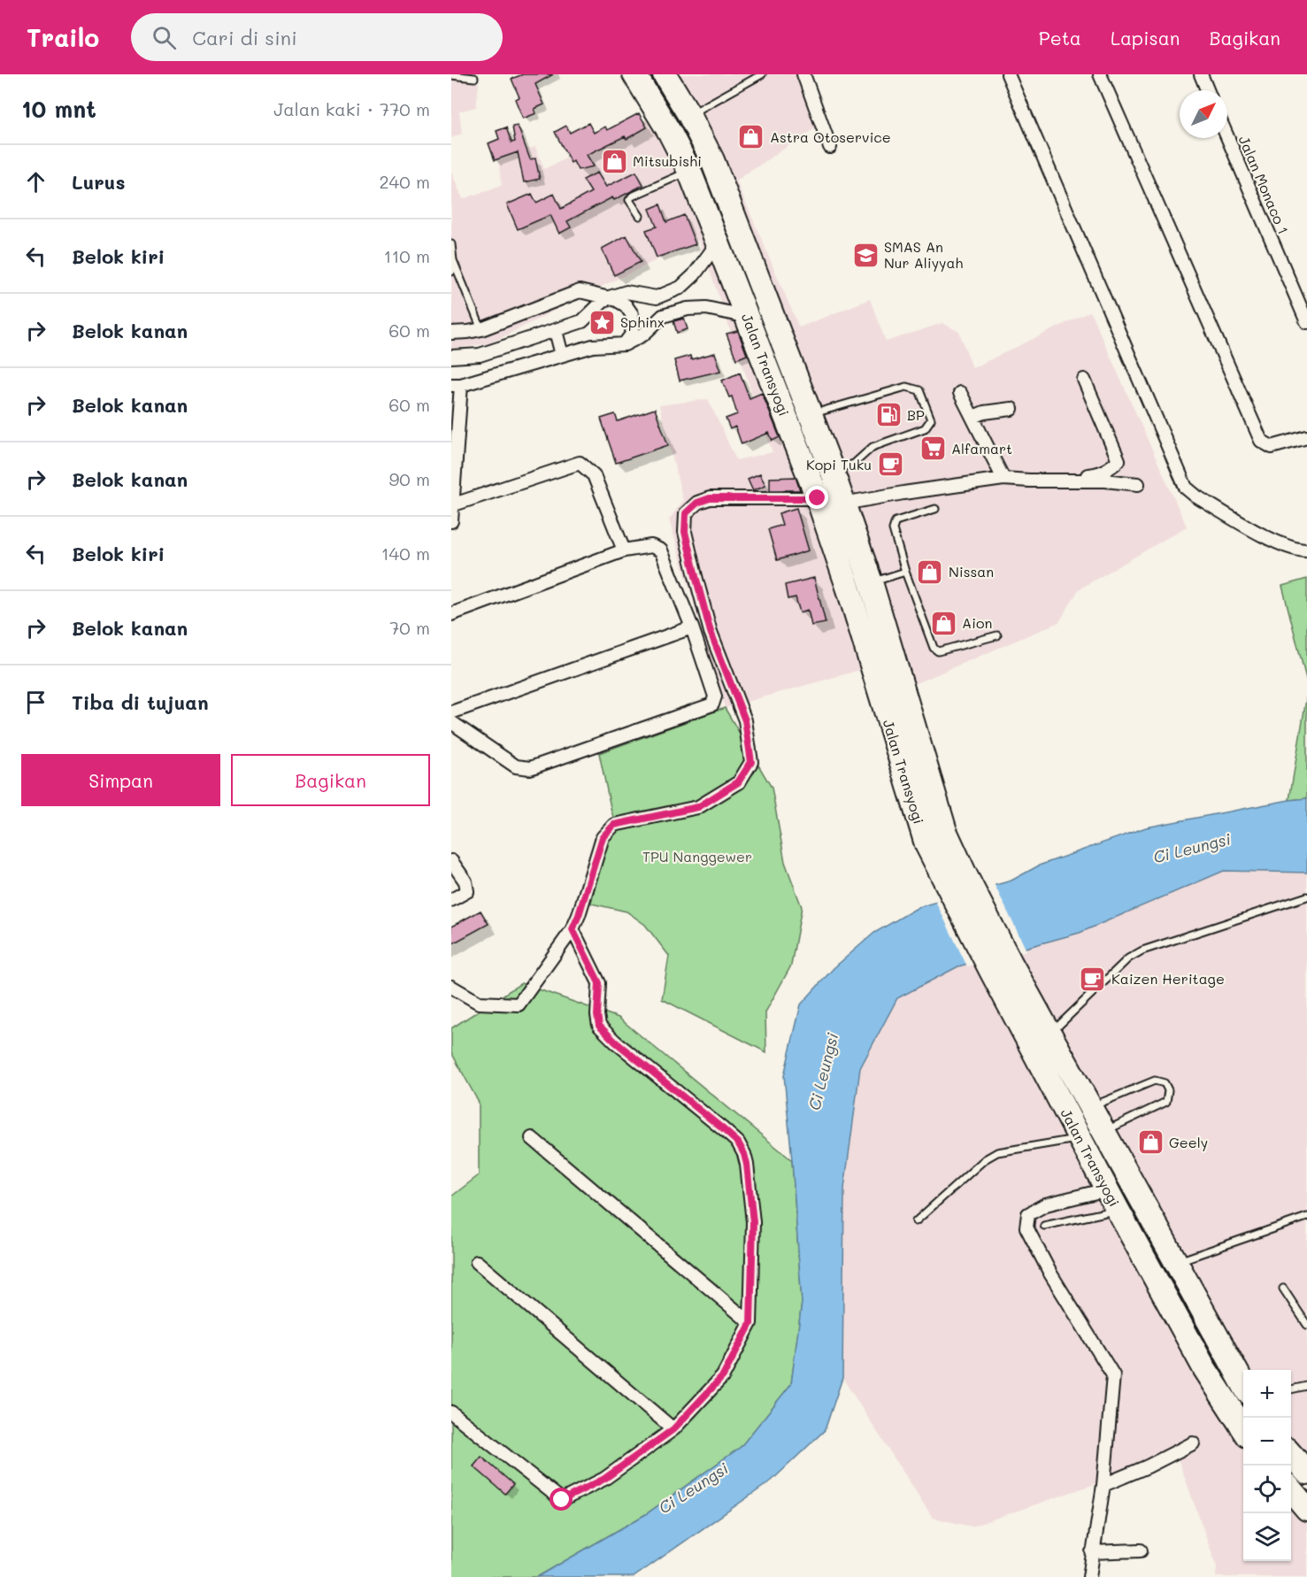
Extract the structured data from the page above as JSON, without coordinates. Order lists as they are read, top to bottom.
{
  "streets": {
    "highway": ["Jalan Transyogi"],
    "street": ["Jalan Monaco 1"]
  },
  "water": ["Ci Leungsi"],
  "parks": ["TPU Nanggewer"],
  "places": {
    "shop": [
      "Astra Otoservice",
      "Mitsubishi",
      "Nissan",
      "Aion",
      "Geely"
    ],
    "school or university": ["SMAS An Nur Aliyyah"],
    "place": ["Sphinx"],
    "fuel station": ["BP"],
    "supermarket": ["Alfamart"],
    "cafe": ["Kopi Tuku", "Kaizen Heritage"]
  },
  "north": "top right",
  "page": {
    "header": "Trailo",
    "search": "Cari di sini",
    "nav": ["Peta", "Lapisan", "Bagikan"],
    "heading": ["10 mnt", "Jalan kaki · 770 m"],
    "list": [
      ["Lurus", "240 m"],
      ["Belok kiri", "110 m"],
      ["Belok kanan", "60 m"],
      ["Belok kanan", "60 m"],
      ["Belok kanan", "90 m"],
      ["Belok kiri", "140 m"],
      ["Belok kanan", "70 m"],
      "Tiba di tujuan"
    ],
    "buttons": ["Simpan", "Bagikan"],
    "map_buttons": ["+", "−"]
  }
}
